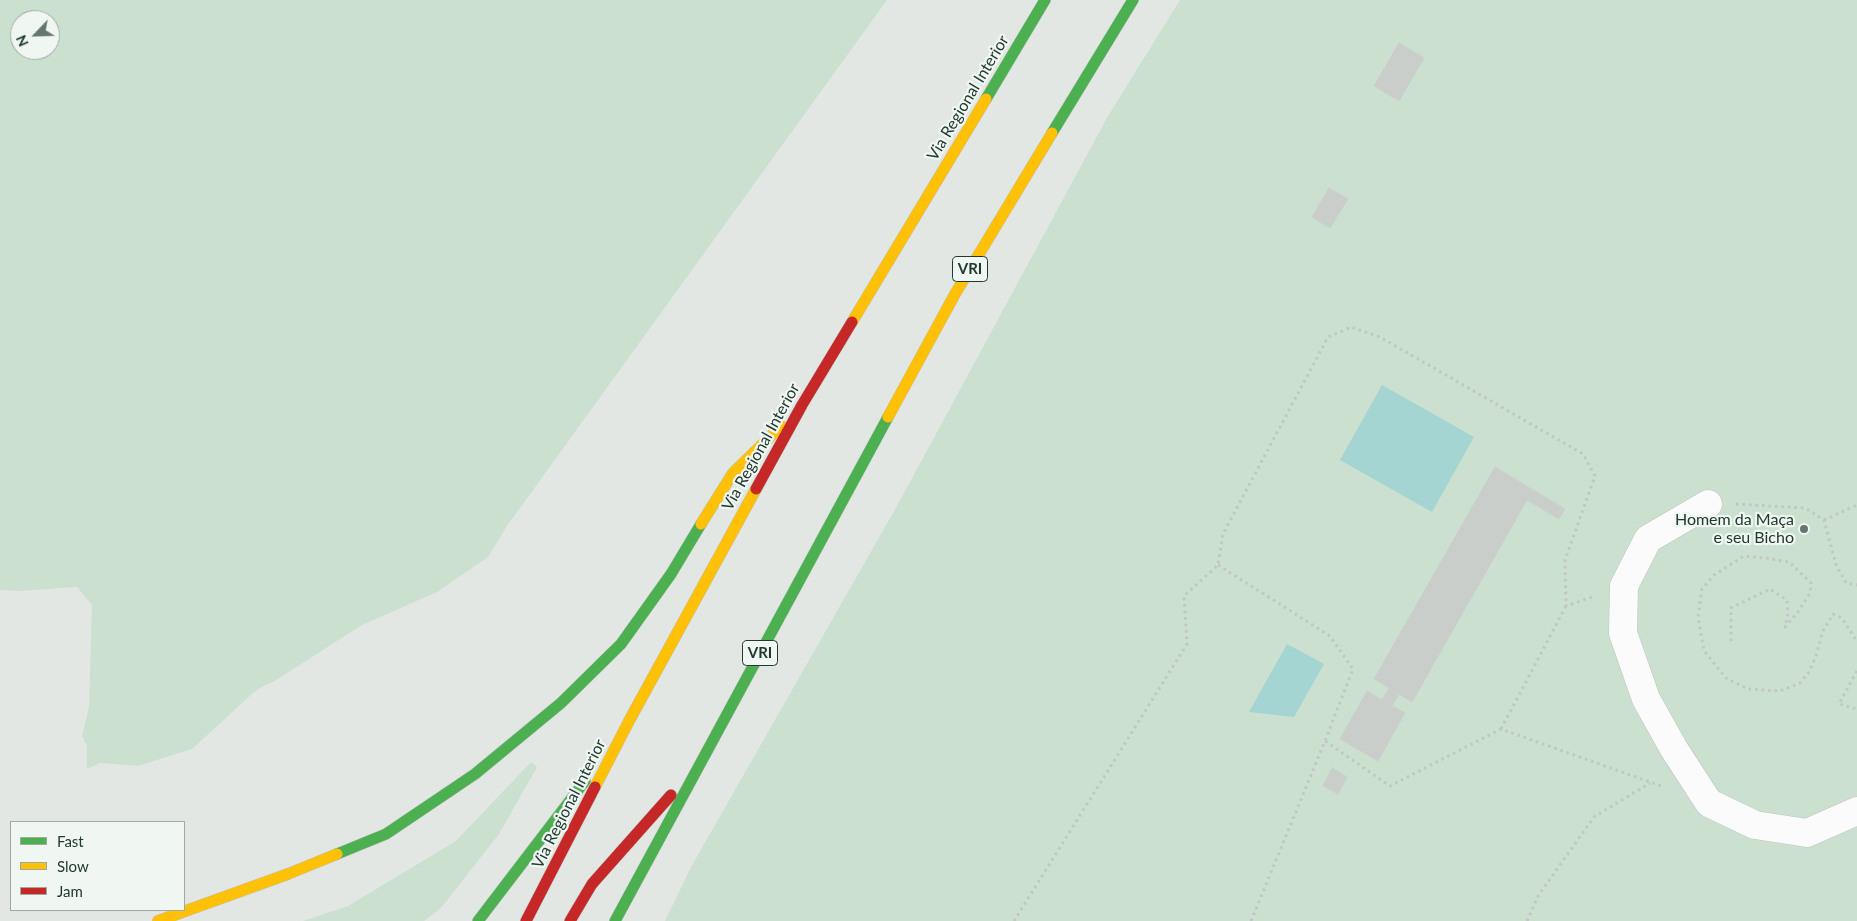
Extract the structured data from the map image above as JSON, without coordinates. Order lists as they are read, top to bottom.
{
  "streets": {
    "highway": ["Via Regional Interior", "VRI"]
  },
  "places": ["Homem da Maça e seu Bicho"],
  "legend": ["Fast", "Slow", "Jam"],
  "north": "bottom left"
}
